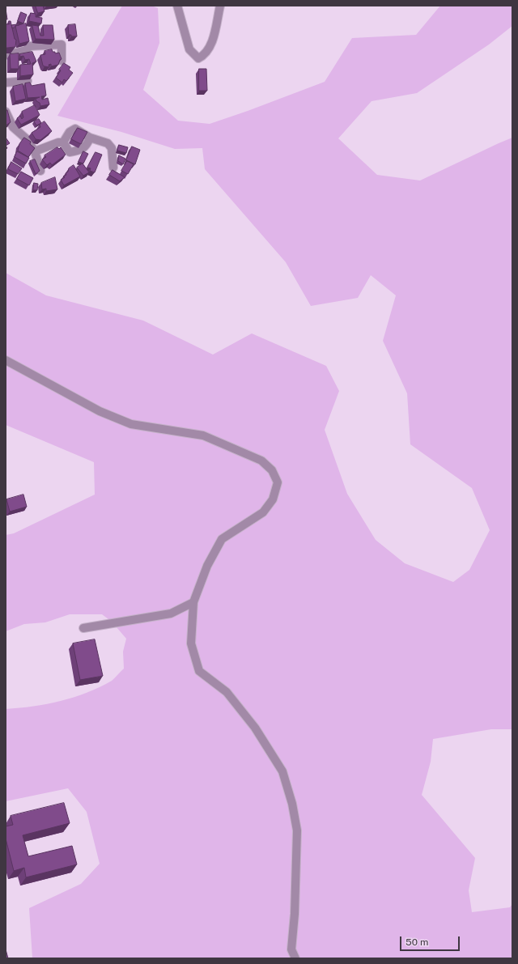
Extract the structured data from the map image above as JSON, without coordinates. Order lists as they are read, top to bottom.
{
  "scale_bar": "50 m"
}
